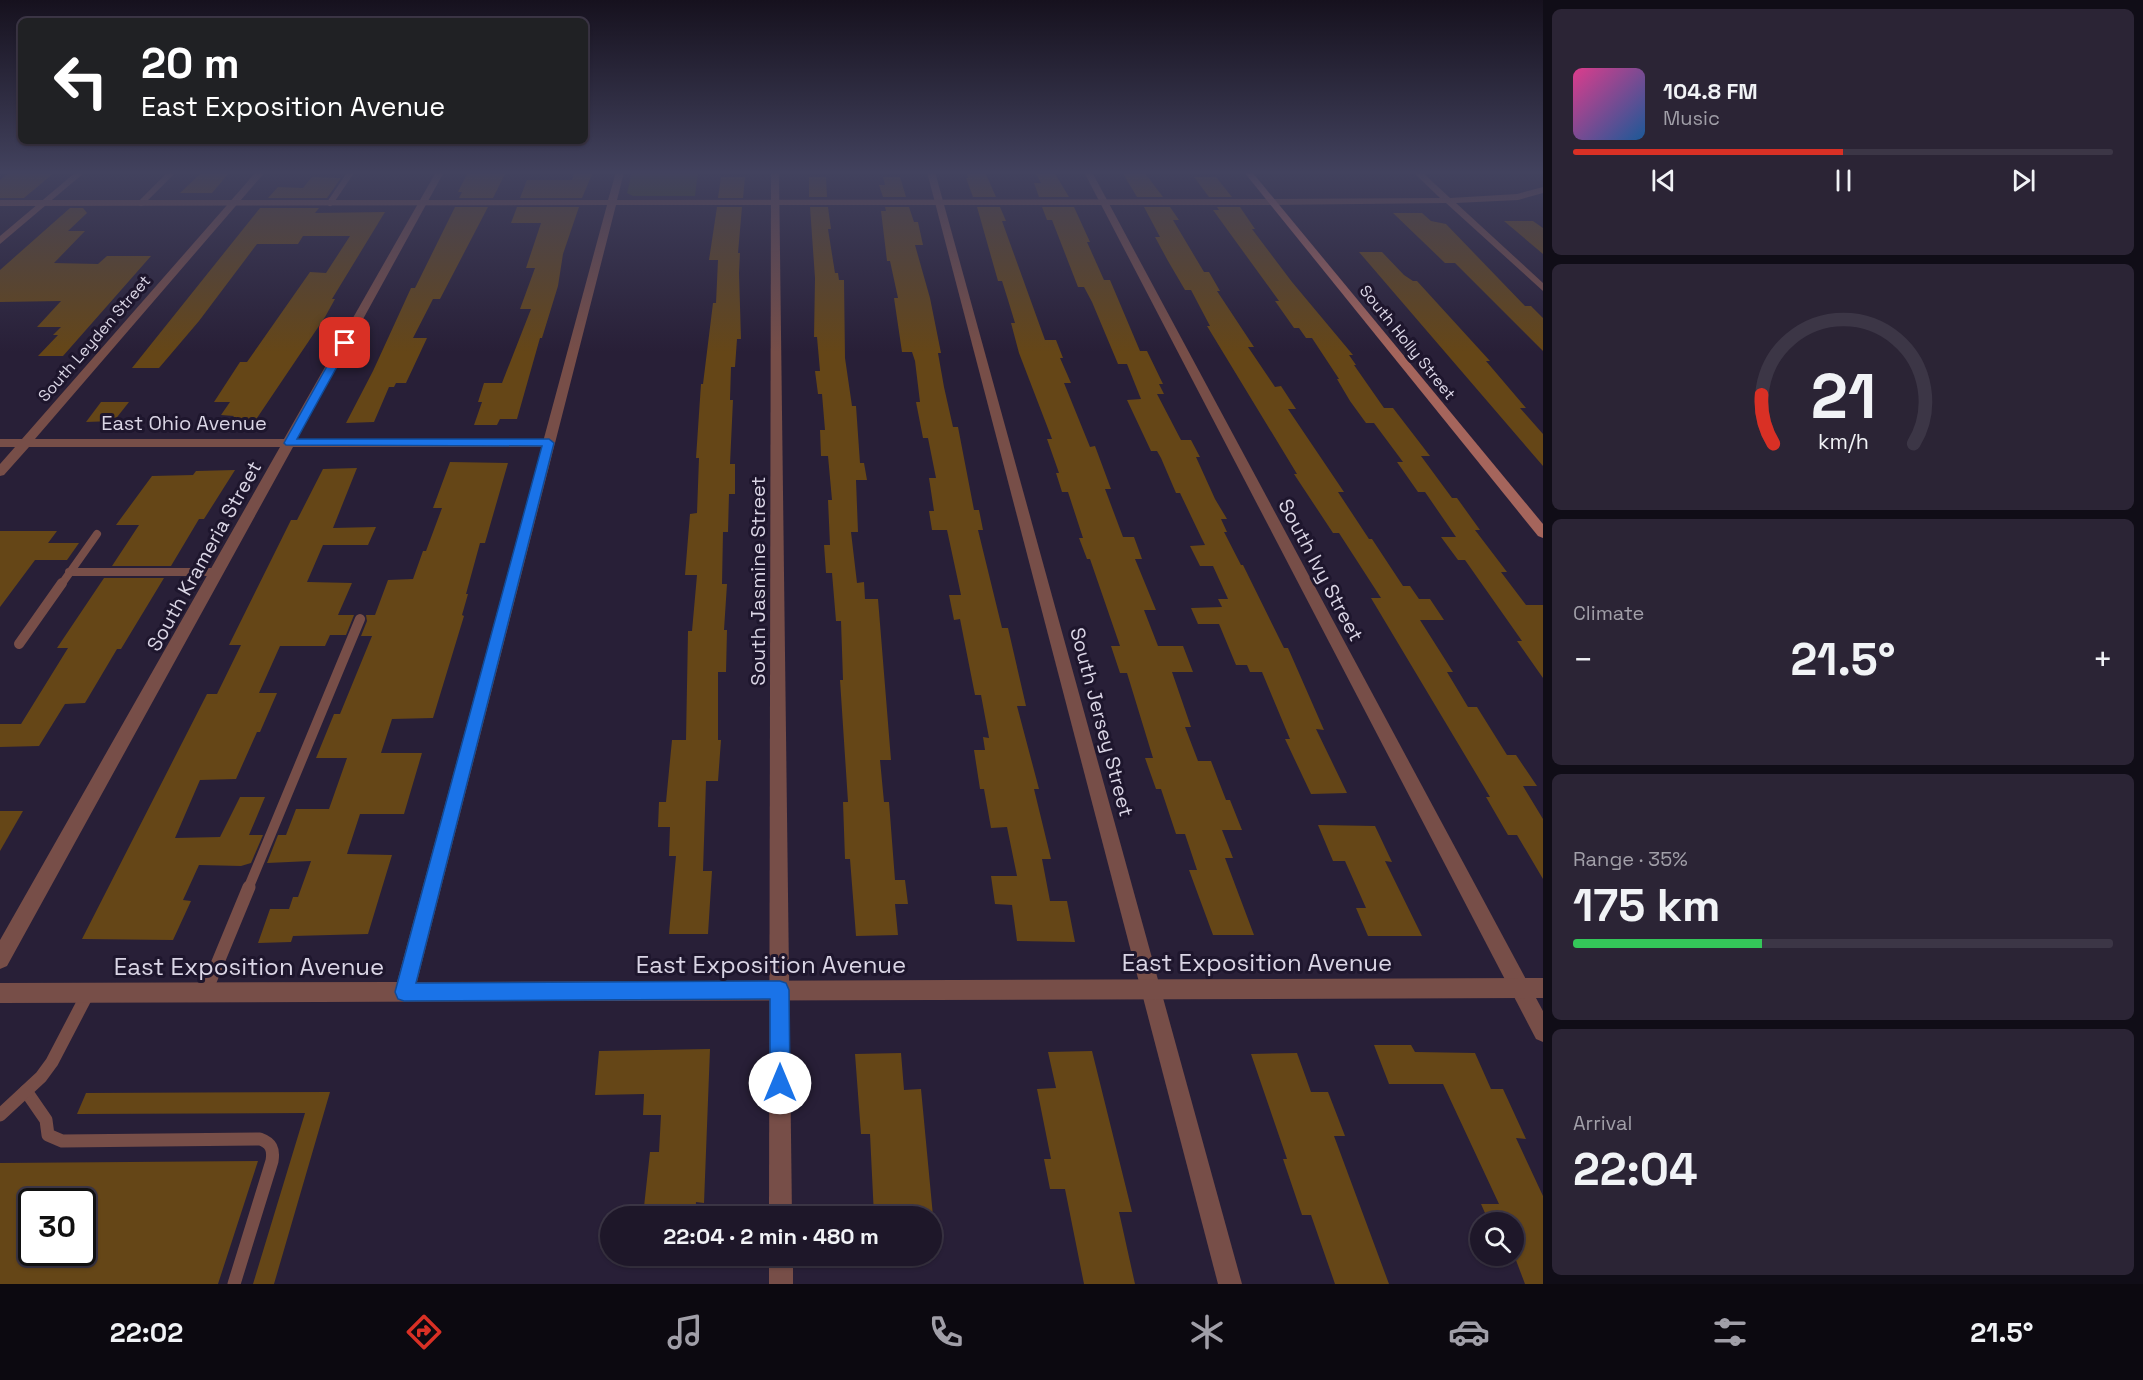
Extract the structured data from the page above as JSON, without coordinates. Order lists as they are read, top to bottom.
{
  "streets": {
    "main road": ["South Holly Street"],
    "street": [
      "South Leyden Street",
      "East Ohio Avenue",
      "South Krameria Street",
      "South Ivy Street",
      "South Jasmine Street",
      "South Jersey Street",
      "East Exposition Avenue"
    ]
  },
  "crossings": [
    ["South Leyden Street", "East Ohio Avenue"],
    ["East Ohio Avenue", "South Krameria Street"],
    ["South Ivy Street", "East Exposition Avenue"],
    ["South Jasmine Street", "East Exposition Avenue"],
    ["South Jersey Street", "East Exposition Avenue"]
  ],
  "page": {
    "turn": ["20 m", "East Exposition Avenue"],
    "song": ["104.8 FM", "Music"],
    "tile": [
      "Climate",
      ["Range · 35%", "175 km"],
      ["Arrival", "22:04"]
    ],
    "heat": ["−", "21.5°", "+"],
    "limit": "30",
    "trip": "22:04 · 2 min · 480 m",
    "tabs": ["22:02", "21.5°"],
    "gauge": ["21", "km/h"]
  }
}
